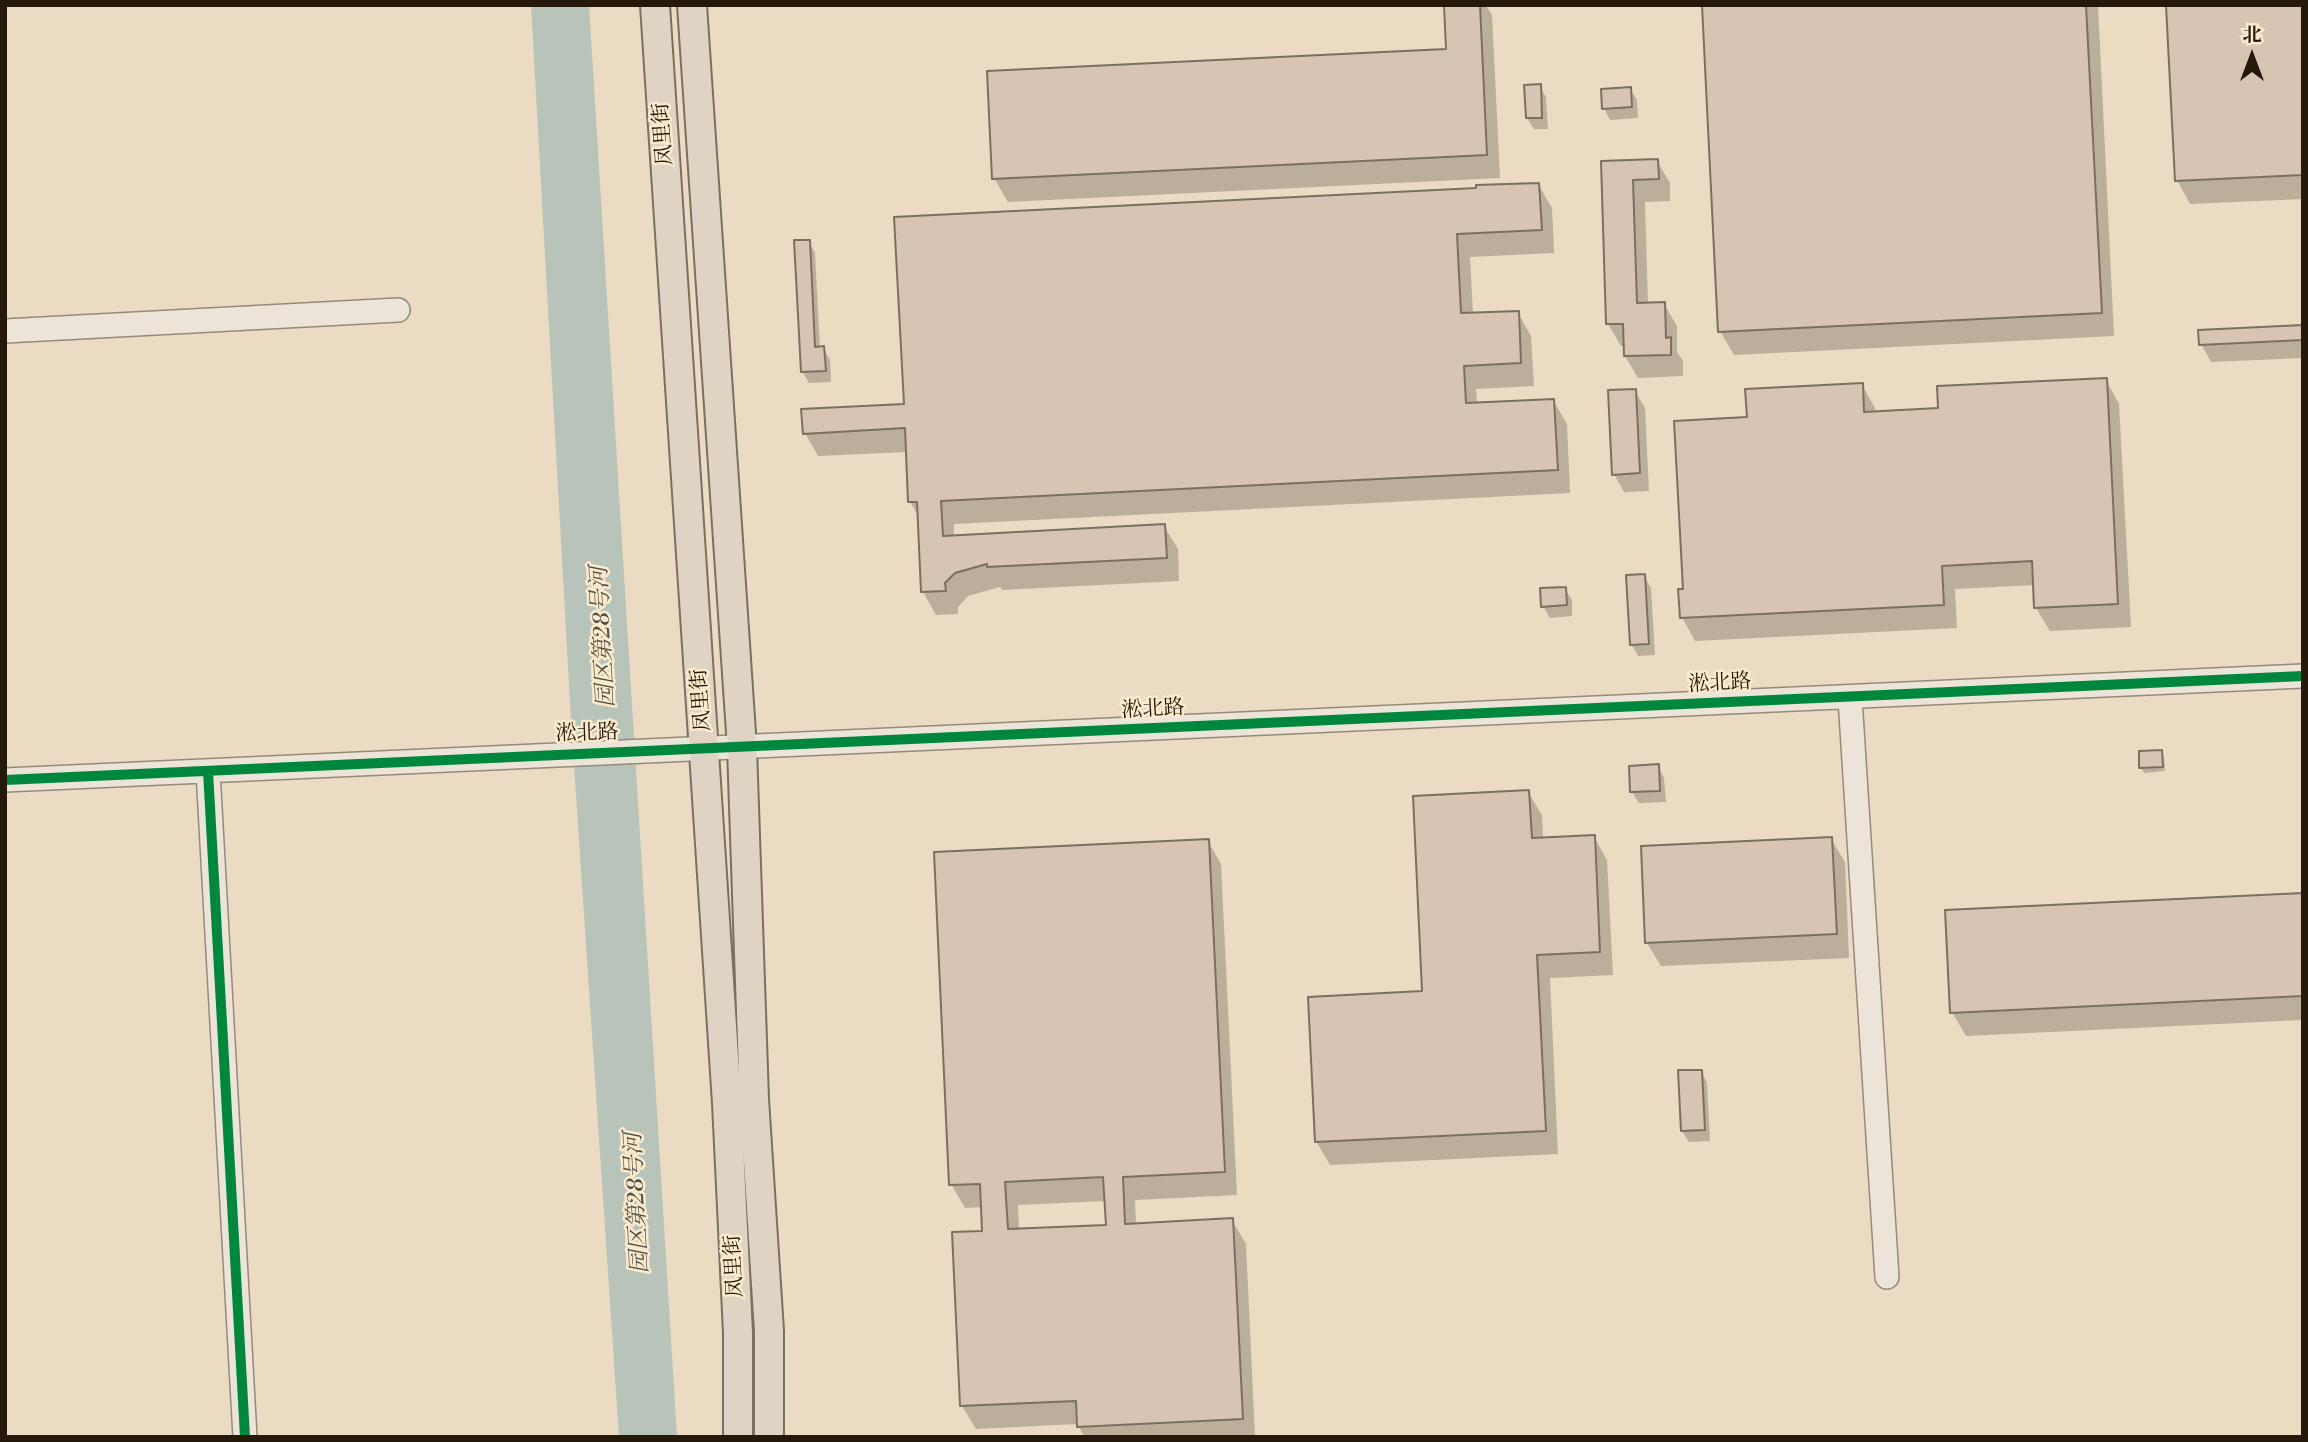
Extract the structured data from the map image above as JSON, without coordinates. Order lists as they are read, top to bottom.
{
  "streets": {
    "main road": ["凤里街"],
    "street": ["淞北路"]
  },
  "crossings": [
    ["凤里街", "淞北路"]
  ],
  "water": ["园区第28号河"],
  "north": "top"
}
